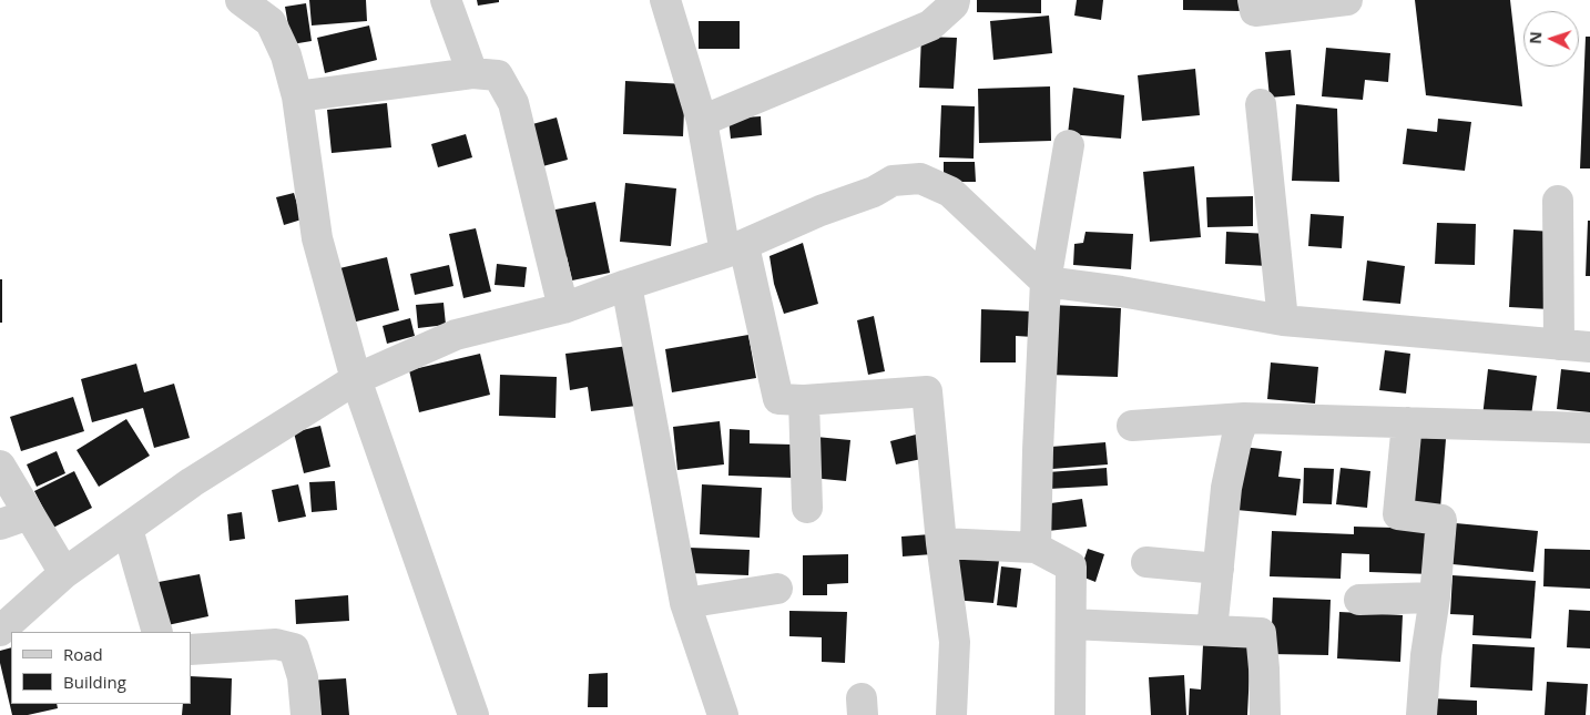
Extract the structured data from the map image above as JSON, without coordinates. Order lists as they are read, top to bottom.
{
  "legend": ["Road", "Building"],
  "north": "left"
}
